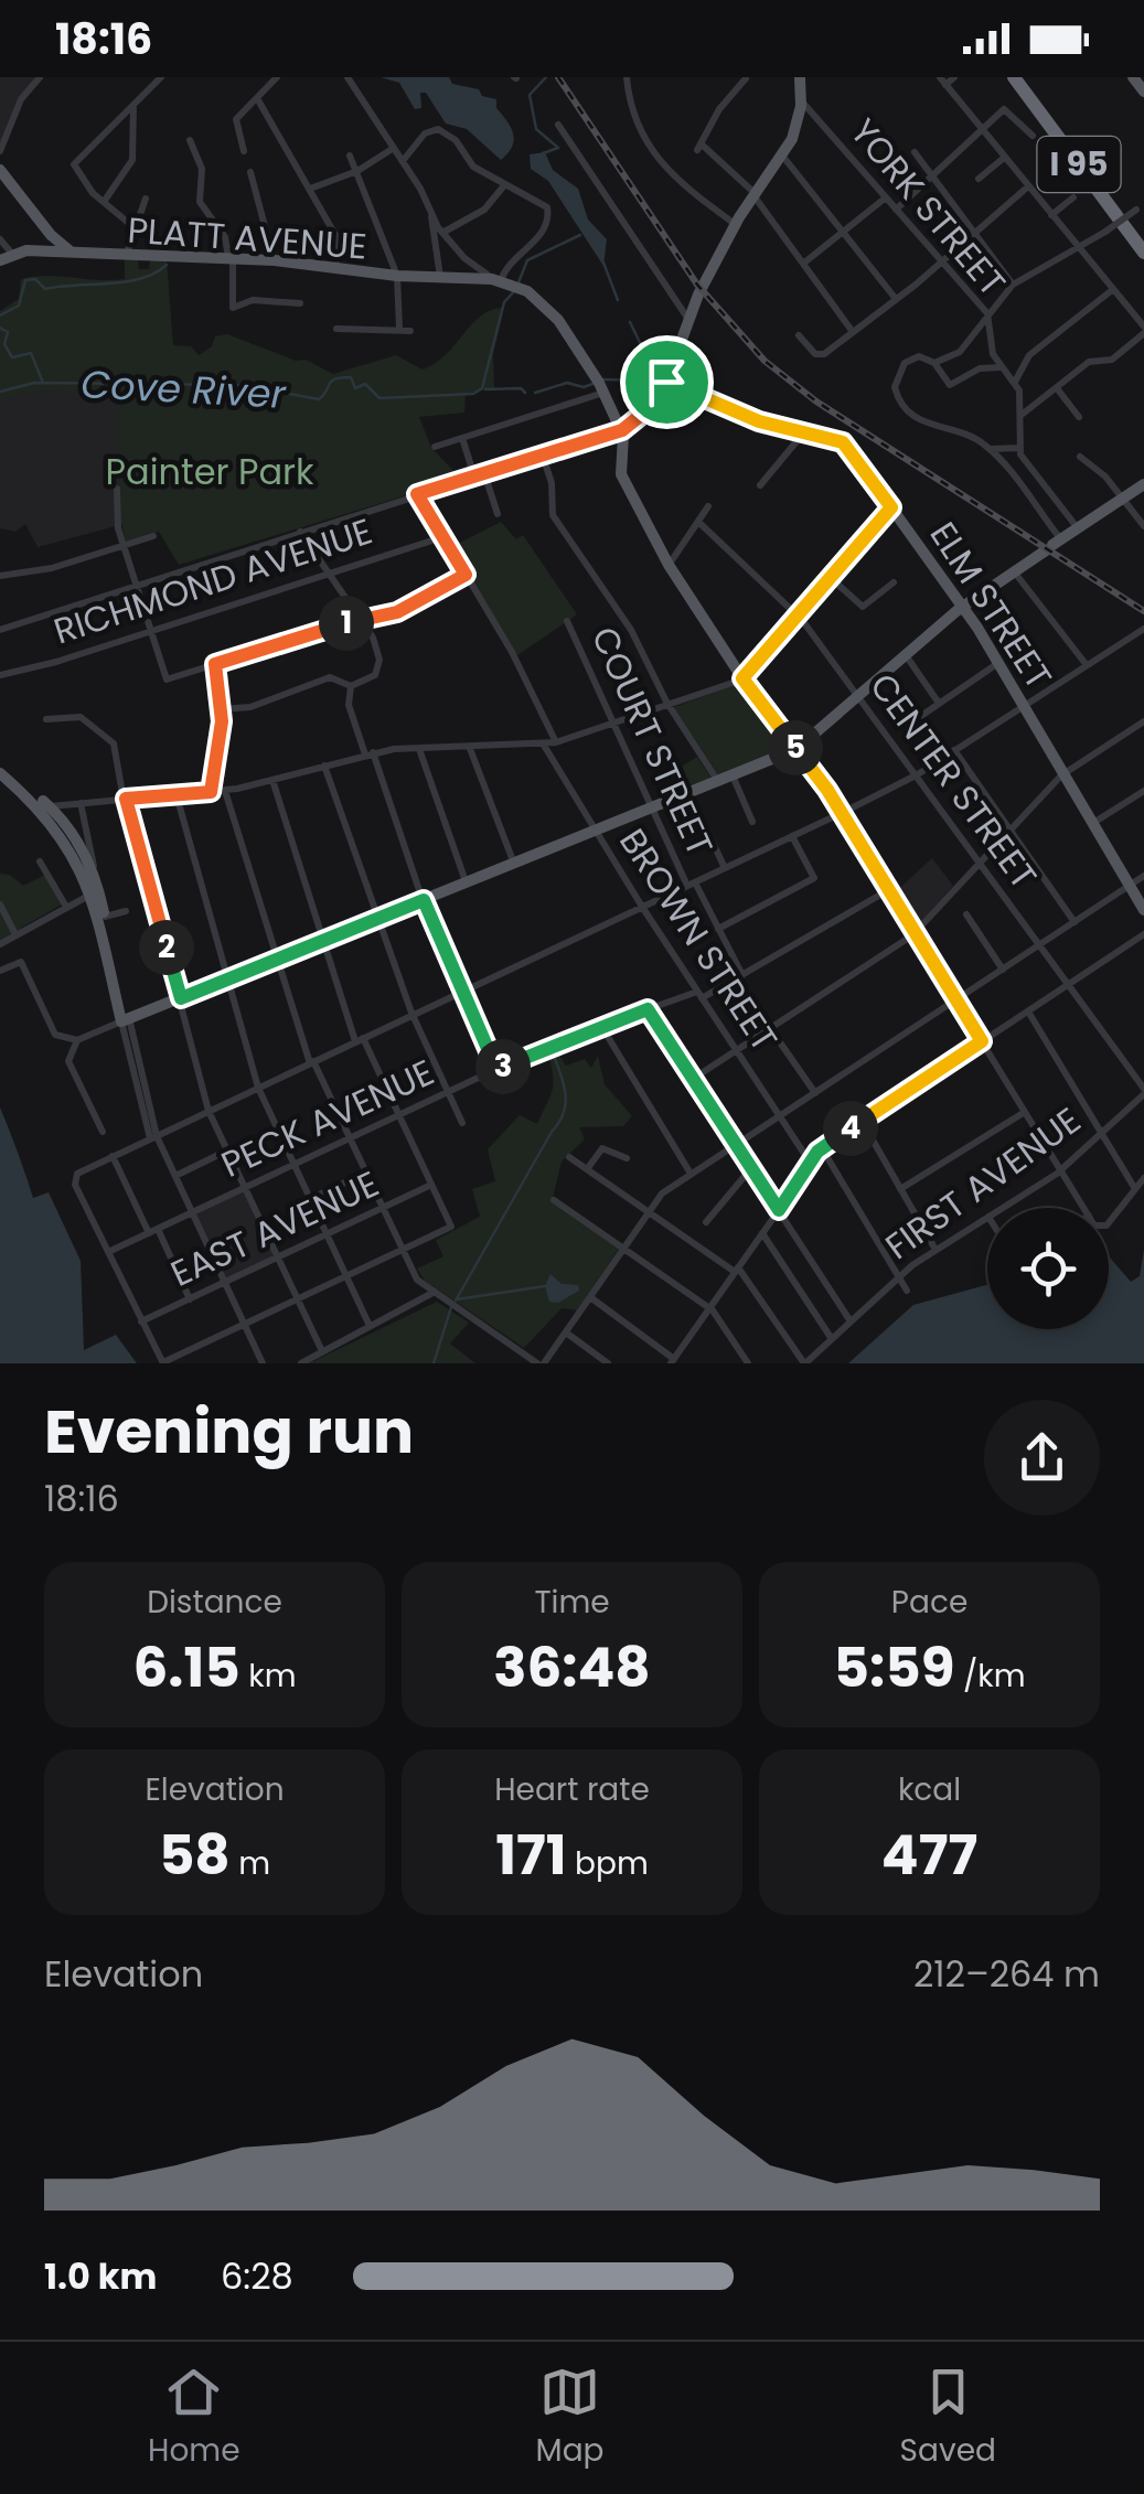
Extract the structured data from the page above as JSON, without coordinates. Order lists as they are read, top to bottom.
{
  "streets": {
    "highway": ["I 95"],
    "main road": ["PLATT AVENUE", "ELM STREET"],
    "street": [
      "YORK STREET",
      "RICHMOND AVENUE",
      "COURT STREET",
      "CENTER STREET",
      "BROWN STREET",
      "PECK AVENUE",
      "FIRST AVENUE",
      "EAST AVENUE"
    ]
  },
  "crossings": [
    ["COURT STREET", "PECK AVENUE"],
    ["CENTER STREET", "FIRST AVENUE"],
    ["BROWN STREET", "PECK AVENUE"]
  ],
  "water": ["Cove River"],
  "parks": ["Painter Park"],
  "page": {
    "status": "18:16",
    "pins": [
      "1",
      "5",
      "2",
      "3",
      "4"
    ],
    "heading": ["Evening run", "18:16"],
    "stats": [
      ["Distance", "6.15 km"],
      ["Time", "36:48"],
      ["Pace", "5:59 /km"],
      ["Elevation", "58 m"],
      ["Heart rate", "171 bpm"],
      ["kcal", "477"]
    ],
    "chart": ["Elevation", "212–264 m"],
    "list": [
      {
        "name": "1.0 km",
        "note": "6:28"
      }
    ],
    "tabs": ["Home", "Map", "Saved"]
  }
}
